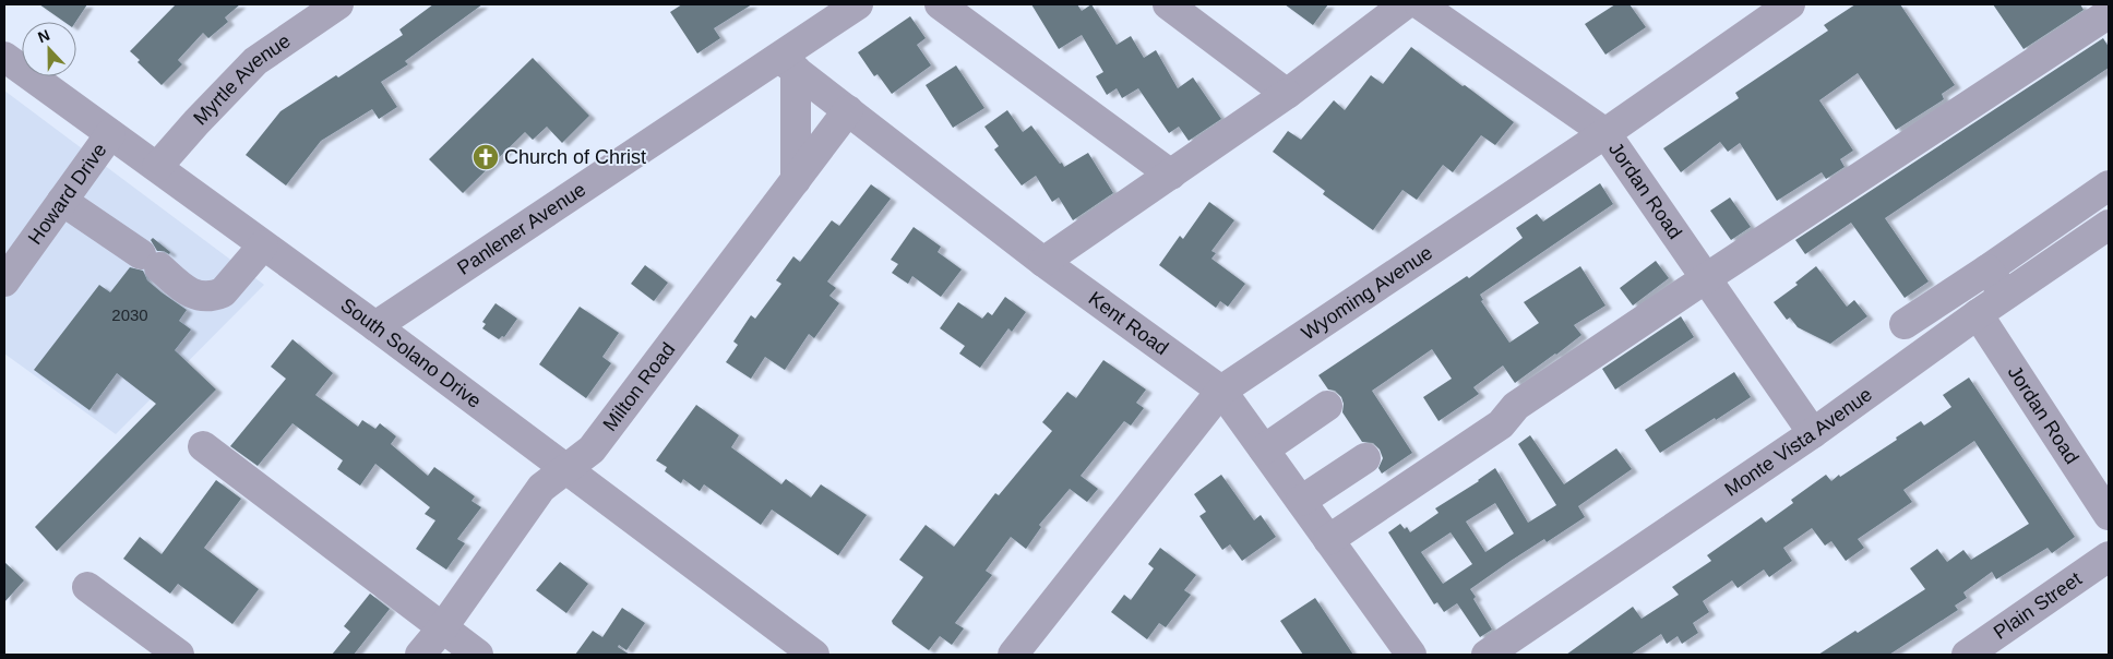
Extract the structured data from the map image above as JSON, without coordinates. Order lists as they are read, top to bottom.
{
  "streets": {
    "street": [
      "Myrtle Avenue",
      "Jordan Road",
      "Howard Drive",
      "Panlener Avenue",
      "Wyoming Avenue",
      "Kent Road",
      "South Solano Drive",
      "Milton Road",
      "Monte Vista Avenue",
      "Plain Street"
    ]
  },
  "crossings": [
    ["Myrtle Avenue", "South Solano Drive"],
    ["Jordan Road", "Wyoming Avenue"],
    ["Jordan Road", "Monte Vista Avenue"],
    ["Howard Drive", "South Solano Drive"],
    ["Panlener Avenue", "Kent Road"],
    ["Panlener Avenue", "South Solano Drive"],
    ["Wyoming Avenue", "Kent Road"],
    ["Kent Road", "Milton Road"],
    ["South Solano Drive", "Milton Road"]
  ],
  "places": {
    "church": ["Church of Christ"]
  },
  "house_numbers": ["2030"],
  "north": "top"
}
